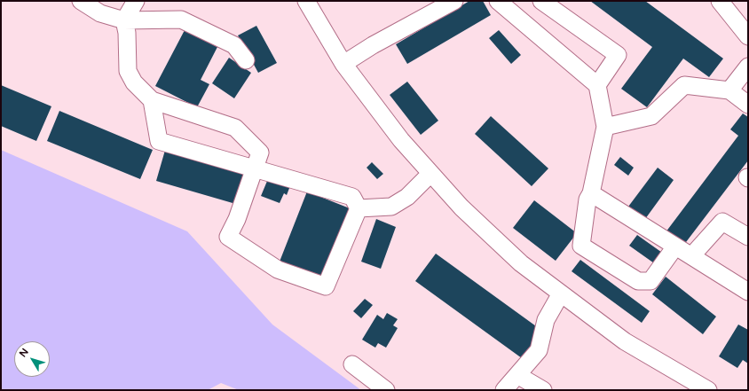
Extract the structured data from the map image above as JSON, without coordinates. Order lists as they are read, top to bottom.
{
  "north": "top left"
}
